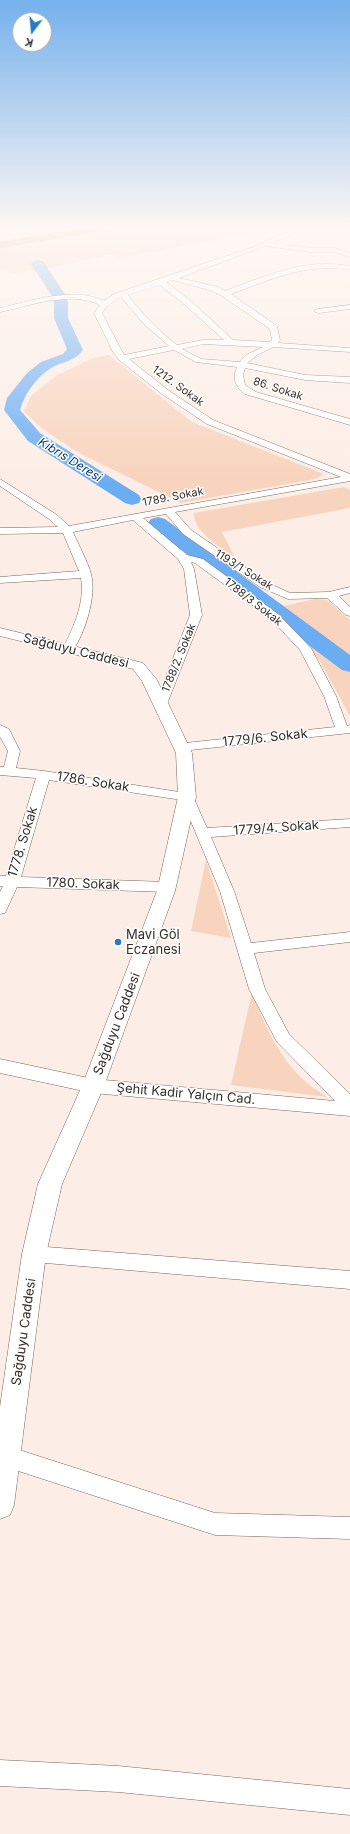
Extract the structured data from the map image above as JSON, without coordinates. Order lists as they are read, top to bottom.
{
  "streets": {
    "street": [
      "1212. Sokak",
      "86. Sokak",
      "1789. Sokak",
      "1193/1 Sokak",
      "1788/3 Sokak",
      "Sağduyu Caddesi",
      "1788/2. Sokak",
      "1779/6. Sokak",
      "1786. Sokak",
      "1779/4. Sokak",
      "1778. Sokak",
      "1780. Sokak",
      "Şehit Kadir Yalçın Cad."
    ]
  },
  "crossings": [
    ["1212. Sokak", "1789. Sokak"],
    ["1789. Sokak", "1193/1 Sokak"],
    ["1789. Sokak", "1788/2. Sokak"],
    ["1788/3 Sokak", "1788/2. Sokak"],
    ["1788/3 Sokak", "1779/6. Sokak"],
    ["Sağduyu Caddesi", "1788/2. Sokak"],
    ["Sağduyu Caddesi", "1779/6. Sokak"],
    ["Sağduyu Caddesi", "1786. Sokak"],
    ["Sağduyu Caddesi", "1780. Sokak"],
    ["Sağduyu Caddesi", "Şehit Kadir Yalçın Cad."],
    ["1786. Sokak", "1778. Sokak"],
    ["1778. Sokak", "1780. Sokak"]
  ],
  "water": ["Kıbrıs Deresi"],
  "places": ["Mavi Göl Eczanesi"],
  "north": "bottom"
}
